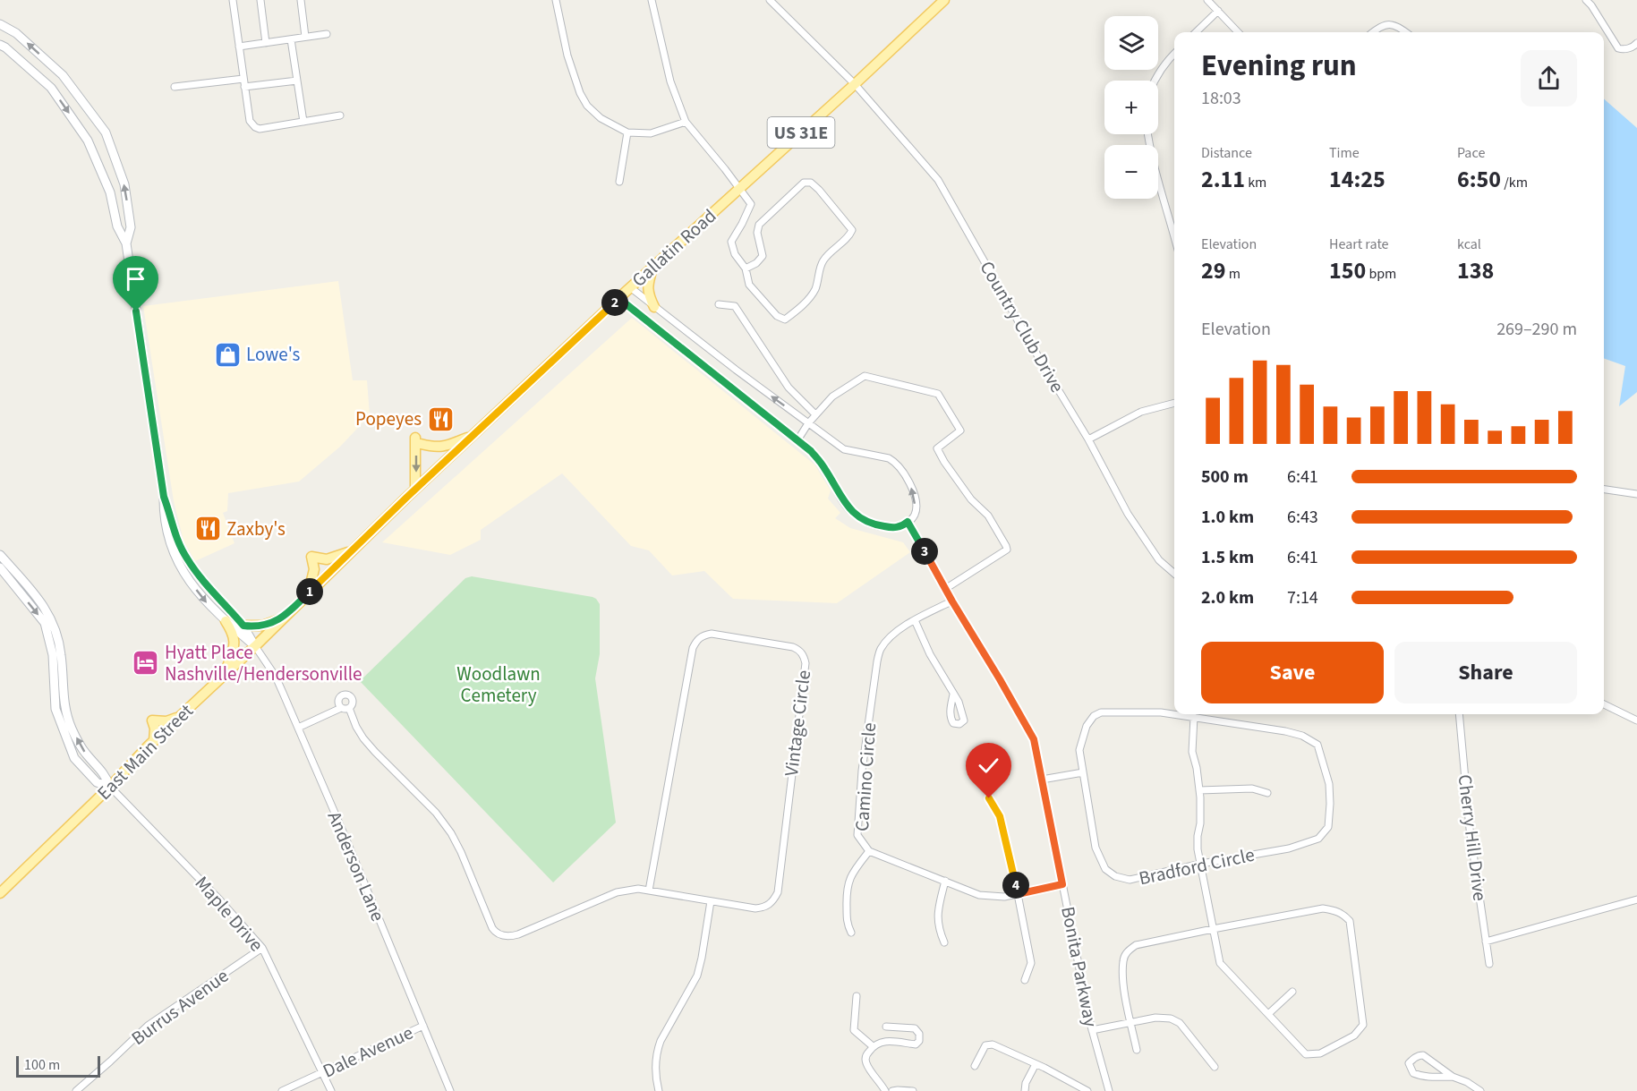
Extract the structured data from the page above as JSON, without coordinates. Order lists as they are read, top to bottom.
{
  "streets": {
    "main road": ["US 31E", "Gallatin Road", "East Main Street"],
    "street": [
      "Country Club Drive",
      "Vintage Circle",
      "Camino Circle",
      "Cherry Hill Drive",
      "Anderson Lane",
      "Bradford Circle",
      "Maple Drive",
      "Bonita Parkway",
      "Burrus Avenue",
      "Dale Avenue"
    ]
  },
  "crossings": [
    ["Gallatin Road", "Country Club Drive"],
    ["Gallatin Road", "East Main Street"],
    ["East Main Street", "Anderson Lane"],
    ["East Main Street", "Maple Drive"],
    ["Camino Circle", "Bonita Parkway"],
    ["Anderson Lane", "Dale Avenue"],
    ["Maple Drive", "Burrus Avenue"],
    ["Maple Drive", "Dale Avenue"]
  ],
  "parks": ["Woodlawn Cemetery"],
  "places": {
    "shop": ["Lowe's"],
    "restaurant": ["Popeyes", "Zaxby's"],
    "hotel": ["Hyatt Place Nashville/Hendersonville"]
  },
  "scale_bar": "100 m",
  "page": {
    "map_buttons": ["+", "−"],
    "heading": ["Evening run", "18:03"],
    "stats": [
      ["Distance", "2.11 km"],
      ["Time", "14:25"],
      ["Pace", "6:50 /km"],
      ["Elevation", "29 m"],
      ["Heart rate", "150 bpm"],
      ["kcal", "138"]
    ],
    "pins": [
      "2",
      "3",
      "1",
      "4"
    ],
    "chart": ["Elevation", "269–290 m"],
    "list": [
      {
        "name": "500 m",
        "note": "6:41"
      },
      {
        "name": "1.0 km",
        "note": "6:43"
      },
      {
        "name": "1.5 km",
        "note": "6:41"
      },
      {
        "name": "2.0 km",
        "note": "7:14"
      }
    ],
    "buttons": ["Save", "Share"],
    "scale": "100 m"
  }
}
